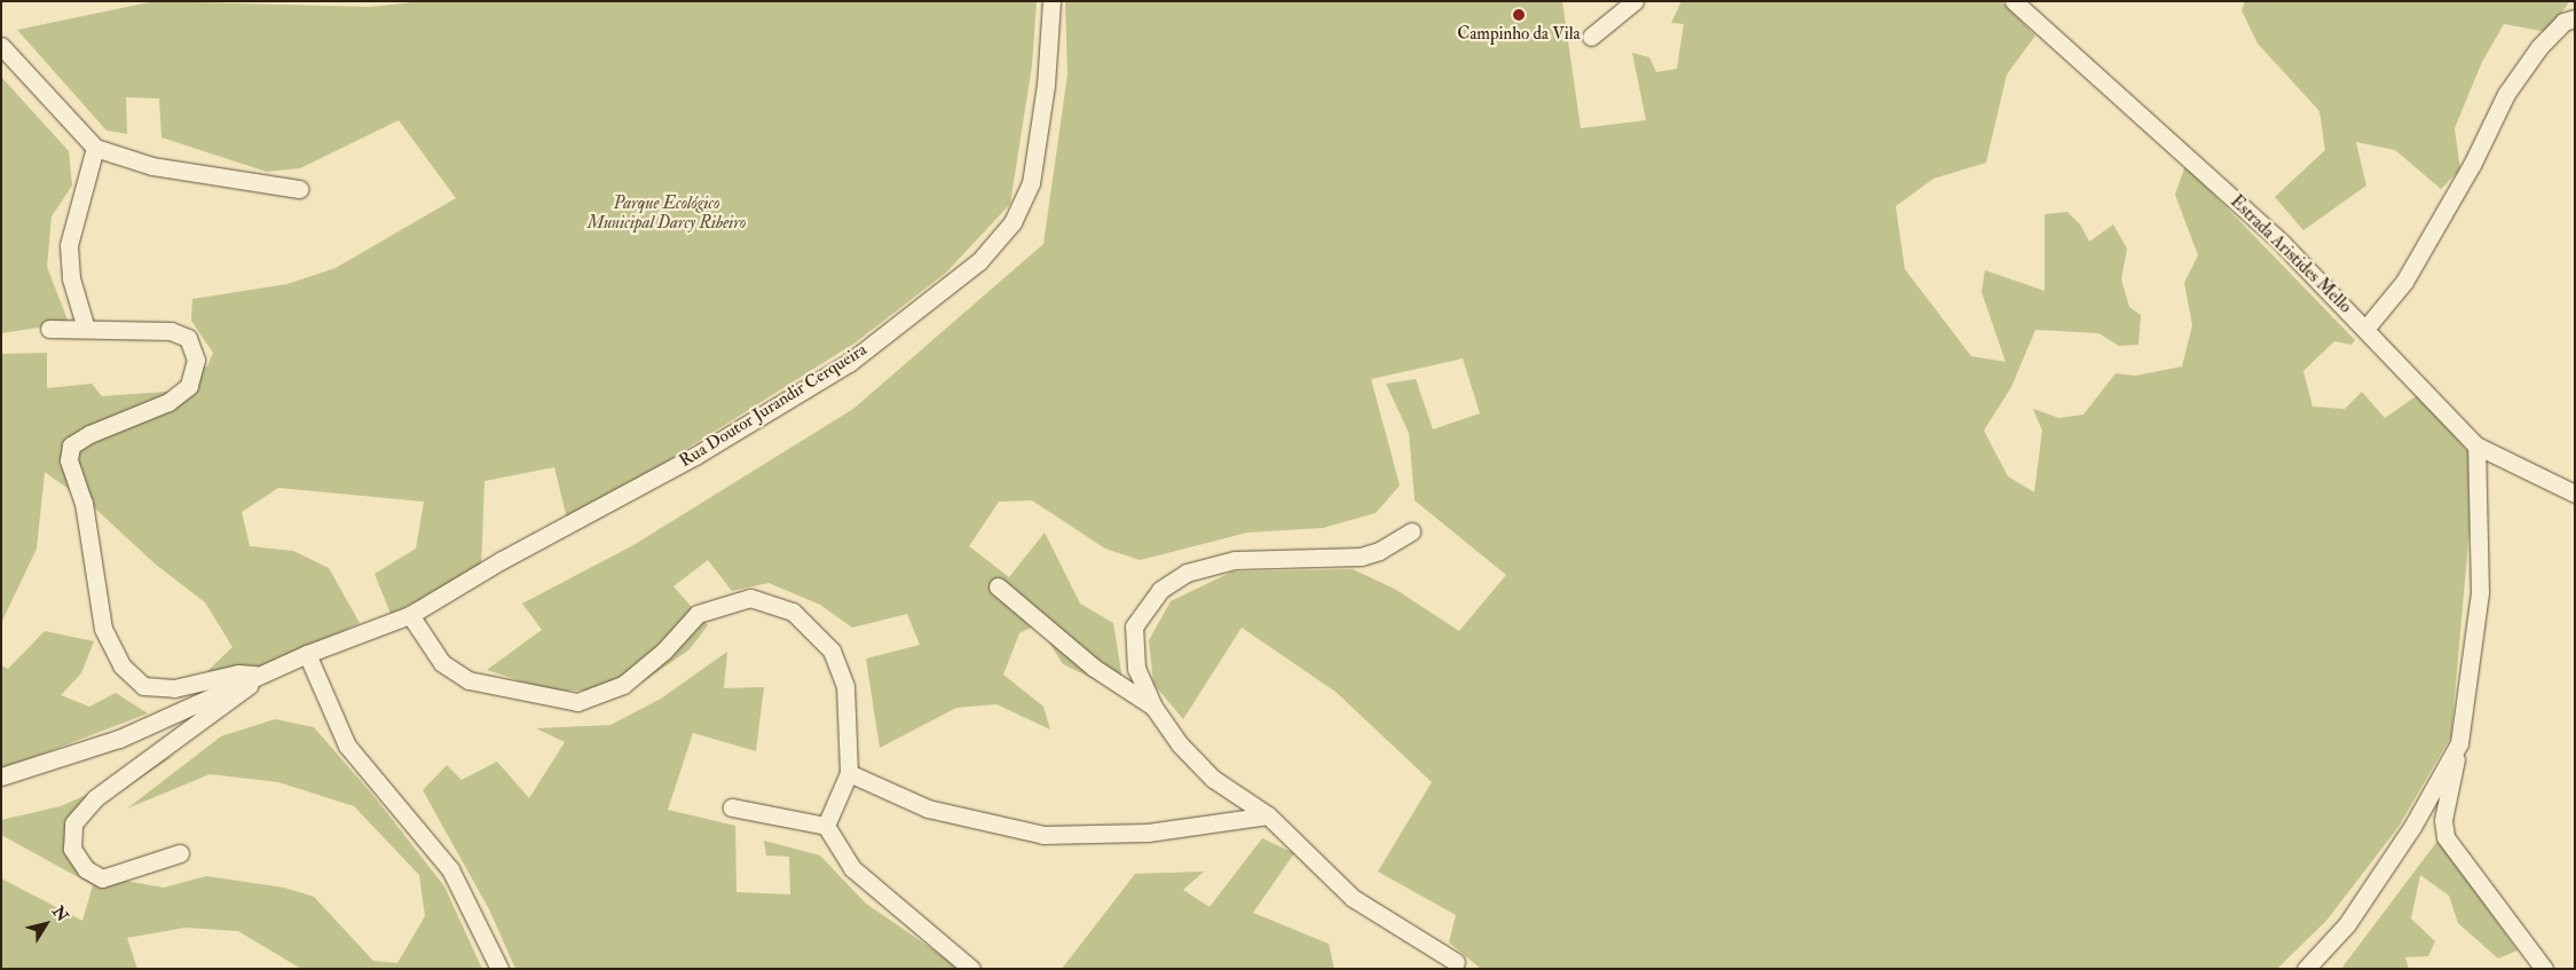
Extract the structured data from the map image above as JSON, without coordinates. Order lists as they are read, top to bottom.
{
  "streets": {
    "street": ["Estrada Aristides Mello", "Rua Doutor Jurandir Cerqueira"]
  },
  "parks": ["Parque Ecológico Municipal Darcy Ribeiro"],
  "places": ["Campinho da Vila"],
  "north": "top right"
}
